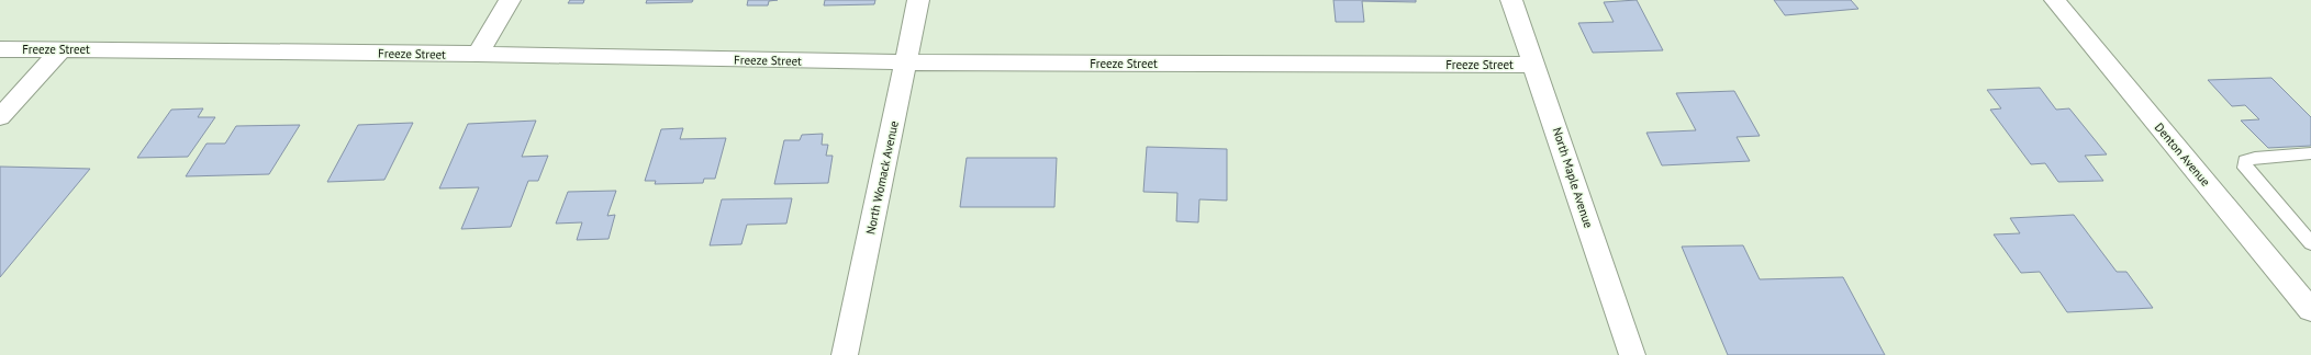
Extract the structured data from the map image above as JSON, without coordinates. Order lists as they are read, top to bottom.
{
  "streets": {
    "street": [
      "Freeze Street",
      "Denton Avenue",
      "North Womack Avenue",
      "North Maple Avenue"
    ]
  },
  "crossings": [
    ["Freeze Street", "North Womack Avenue"],
    ["Freeze Street", "North Maple Avenue"]
  ]
}
